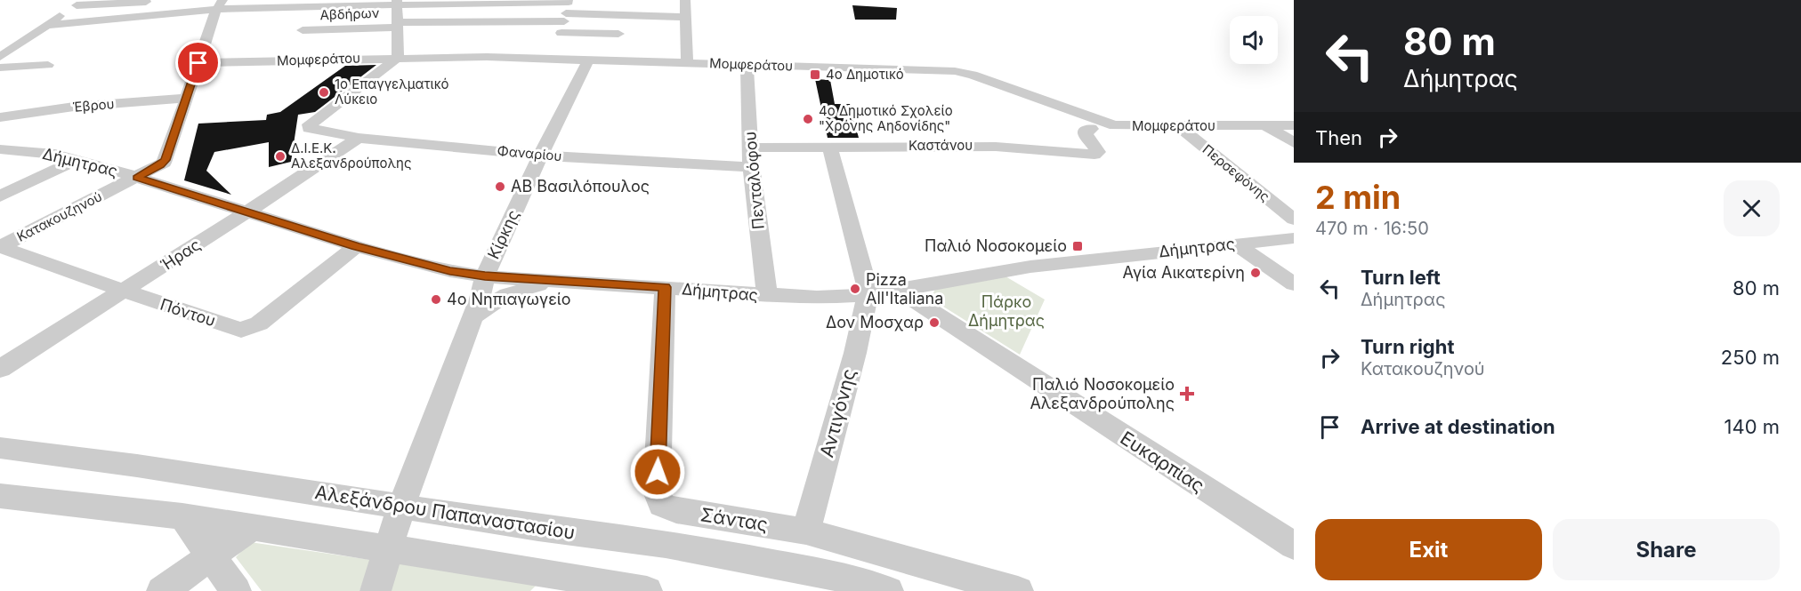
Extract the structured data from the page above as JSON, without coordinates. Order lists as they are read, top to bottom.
{
  "streets": {
    "street": [
      "Αβδήρων",
      "Μομφεράτου",
      "Έβρου",
      "Καστάνου",
      "Φαναρίου",
      "Δήμητρας",
      "Περσεφόνης",
      "Πενταλόφου",
      "Κατακουζηνού",
      "Κίρκης",
      "Ήρας",
      "Πόντου",
      "Αντιγόνης",
      "Ευκαρπίας",
      "Αλεξάνδρου Παπαναστασίου",
      "Σάντας"
    ]
  },
  "crossings": [
    ["Αβδήρων", "Μομφεράτου"],
    ["Μομφεράτου", "Φαναρίου"],
    ["Μομφεράτου", "Περσεφόνης"],
    ["Μομφεράτου", "Πενταλόφου"],
    ["Μομφεράτου", "Κατακουζηνού"],
    ["Μομφεράτου", "Κίρκης"],
    ["Έβρου", "Κατακουζηνού"],
    ["Καστάνου", "Πενταλόφου"],
    ["Καστάνου", "Αντιγόνης"],
    ["Φαναρίου", "Πενταλόφου"],
    ["Φαναρίου", "Κίρκης"],
    ["Φαναρίου", "Ήρας"],
    ["Δήμητρας", "Πενταλόφου"],
    ["Δήμητρας", "Κατακουζηνού"],
    ["Δήμητρας", "Κίρκης"],
    ["Δήμητρας", "Ήρας"],
    ["Δήμητρας", "Πόντου"],
    ["Δήμητρας", "Αντιγόνης"],
    ["Δήμητρας", "Ευκαρπίας"],
    ["Δήμητρας", "Σάντας"],
    ["Κατακουζηνού", "Πόντου"],
    ["Κίρκης", "Αλεξάνδρου Παπαναστασίου"],
    ["Ήρας", "Πόντου"],
    ["Αντιγόνης", "Σάντας"]
  ],
  "parks": ["Πάρκο Δήμητρας"],
  "places": {
    "transit": ["4ο Δημοτικό", "Παλιό Νοσοκομείο"],
    "other": [
      "1ο Επαγγελματικό Λύκειο",
      "4ο Δημοτικό Σχολείο \"Χρόνης Αηδονίδης\"",
      "Δ.Ι.Ε.Κ. Αλεξανδρούπολης",
      "ΑΒ Βασιλόπουλος",
      "Αγία Αικατερίνη",
      "Pizza All'Italiana",
      "4ο Νηπιαγωγείο",
      "Δον Μοσχαρ"
    ],
    "health": ["Παλιό Νοσοκομείο Αλεξανδρούπολης"]
  },
  "page": {
    "turn": ["80 m", "Δήμητρας"],
    "then": "Then",
    "heading": ["2 min", "470 m · 16:50"],
    "list": [
      {
        "name": "Turn left",
        "note": "Δήμητρας",
        "value": "80 m"
      },
      {
        "name": "Turn right",
        "note": "Κατακουζηνού",
        "value": "250 m"
      },
      {
        "name": "Arrive at destination",
        "value": "140 m"
      }
    ],
    "buttons": ["Exit", "Share"]
  }
}
